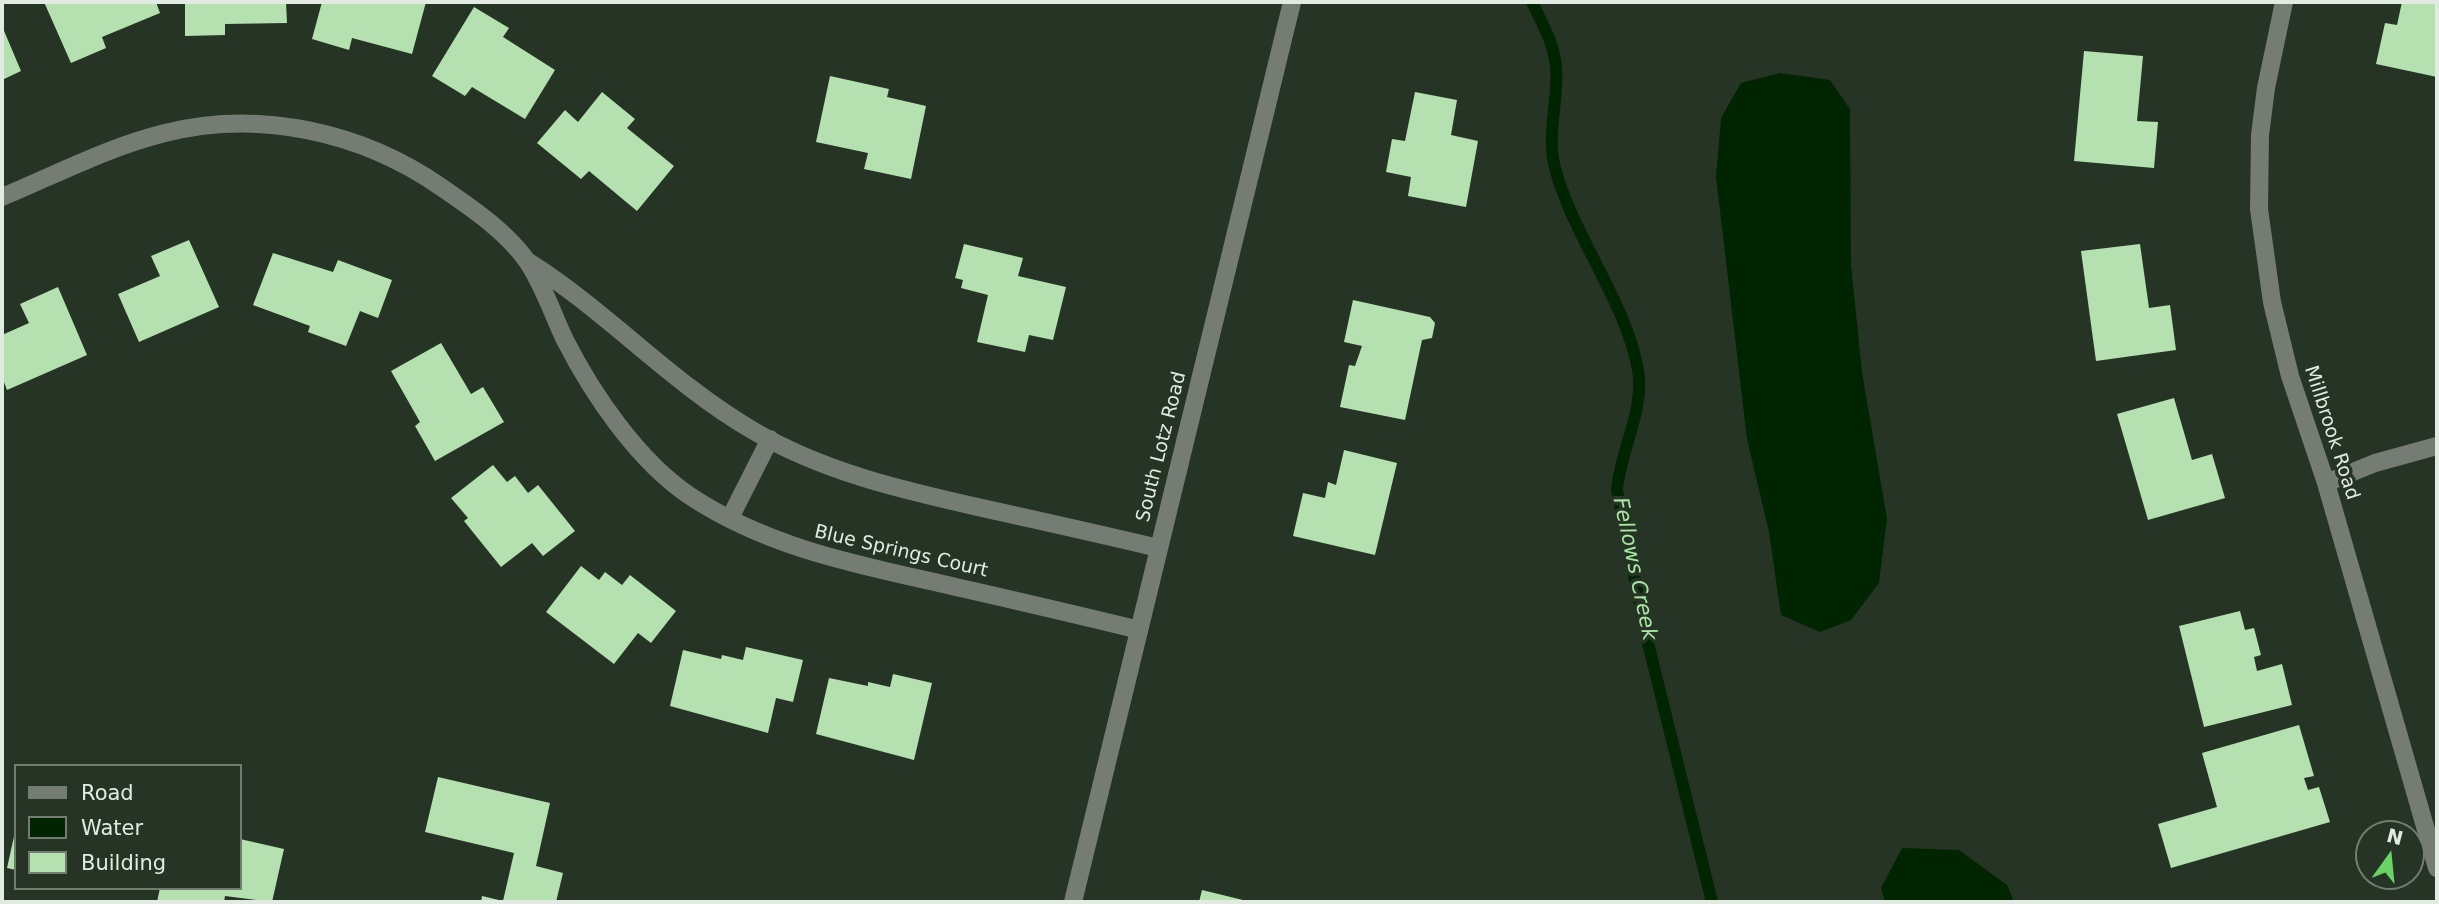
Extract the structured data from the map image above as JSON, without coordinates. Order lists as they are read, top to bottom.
{
  "streets": {
    "street": ["Millbrook Road", "South Lotz Road", "Blue Springs Court"]
  },
  "crossings": [
    ["South Lotz Road", "Blue Springs Court"]
  ],
  "water": ["Fellows Creek"],
  "legend": ["Road", "Water", "Building"],
  "north": "top"
}
